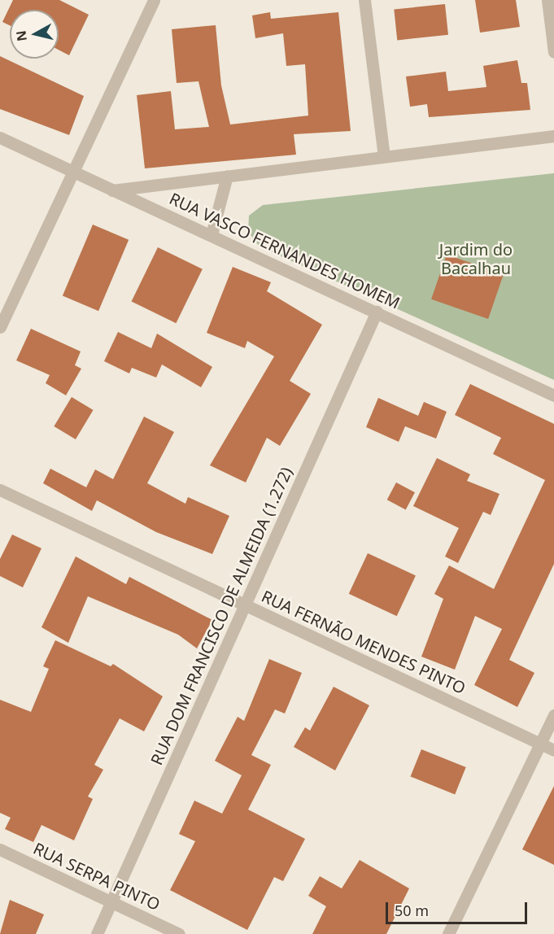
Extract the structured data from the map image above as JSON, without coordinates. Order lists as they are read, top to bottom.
{
  "streets": {
    "street": [
      "RUA VASCO FERNANDES HOMEM",
      "RUA DOM FRANCISCO DE ALMEIDA (1.272)",
      "RUA FERNÃO MENDES PINTO",
      "RUA SERPA PINTO"
    ]
  },
  "crossings": [
    ["RUA VASCO FERNANDES HOMEM", "RUA DOM FRANCISCO DE ALMEIDA (1.272)"],
    ["RUA DOM FRANCISCO DE ALMEIDA (1.272)", "RUA FERNÃO MENDES PINTO"],
    ["RUA DOM FRANCISCO DE ALMEIDA (1.272)", "RUA SERPA PINTO"]
  ],
  "parks": ["Jardim do Bacalhau"],
  "scale_bar": "50 m",
  "north": "left"
}
